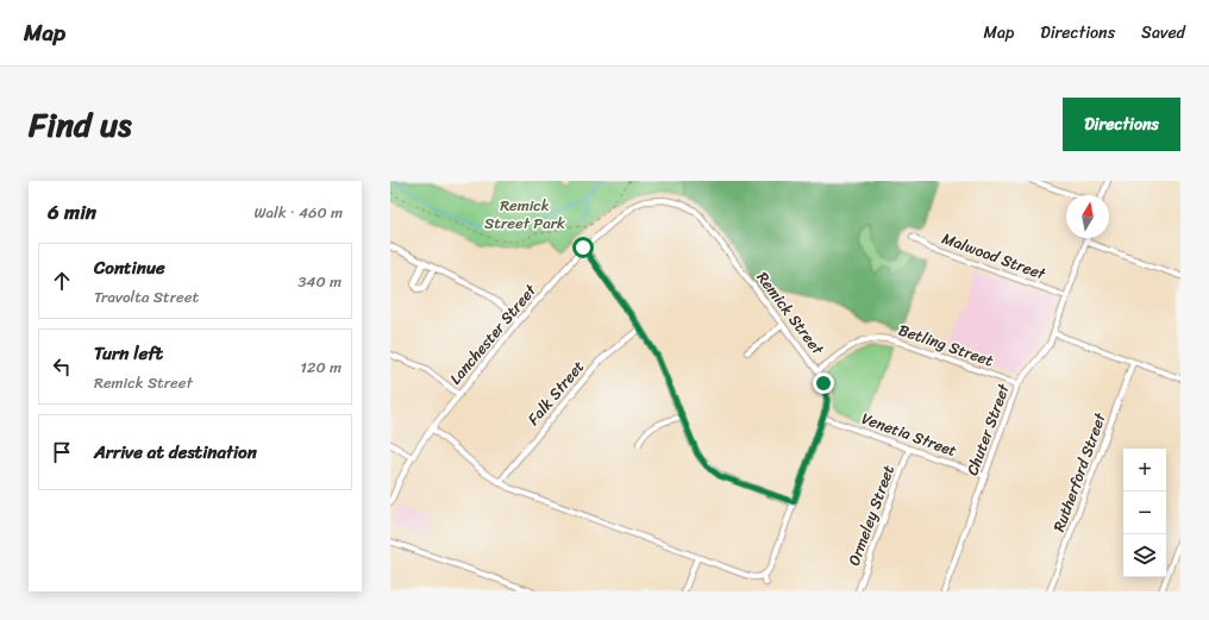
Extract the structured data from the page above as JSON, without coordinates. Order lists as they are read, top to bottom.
{
  "streets": {
    "street": [
      "Malwood Street",
      "Remick Street",
      "Lanchester Street",
      "Betling Street",
      "Falk Street",
      "Chuter Street",
      "Venetia Street",
      "Rutherford Street",
      "Ormeley Street"
    ]
  },
  "crossings": [
    ["Malwood Street", "Chuter Street"],
    ["Remick Street", "Lanchester Street"],
    ["Remick Street", "Betling Street"],
    ["Remick Street", "Venetia Street"],
    ["Betling Street", "Chuter Street"],
    ["Chuter Street", "Venetia Street"],
    ["Venetia Street", "Ormeley Street"]
  ],
  "parks": ["Remick Street Park"],
  "north": "top",
  "page": {
    "header": "Map",
    "nav": ["Map", "Directions", "Saved"],
    "title": "Find us",
    "buttons": "Directions",
    "heading": ["6 min", "Walk · 460 m"],
    "list": [
      ["Continue", "Travolta Street", "340 m"],
      ["Turn left", "Remick Street", "120 m"],
      "Arrive at destination"
    ],
    "map_buttons": ["+", "−"]
  }
}
